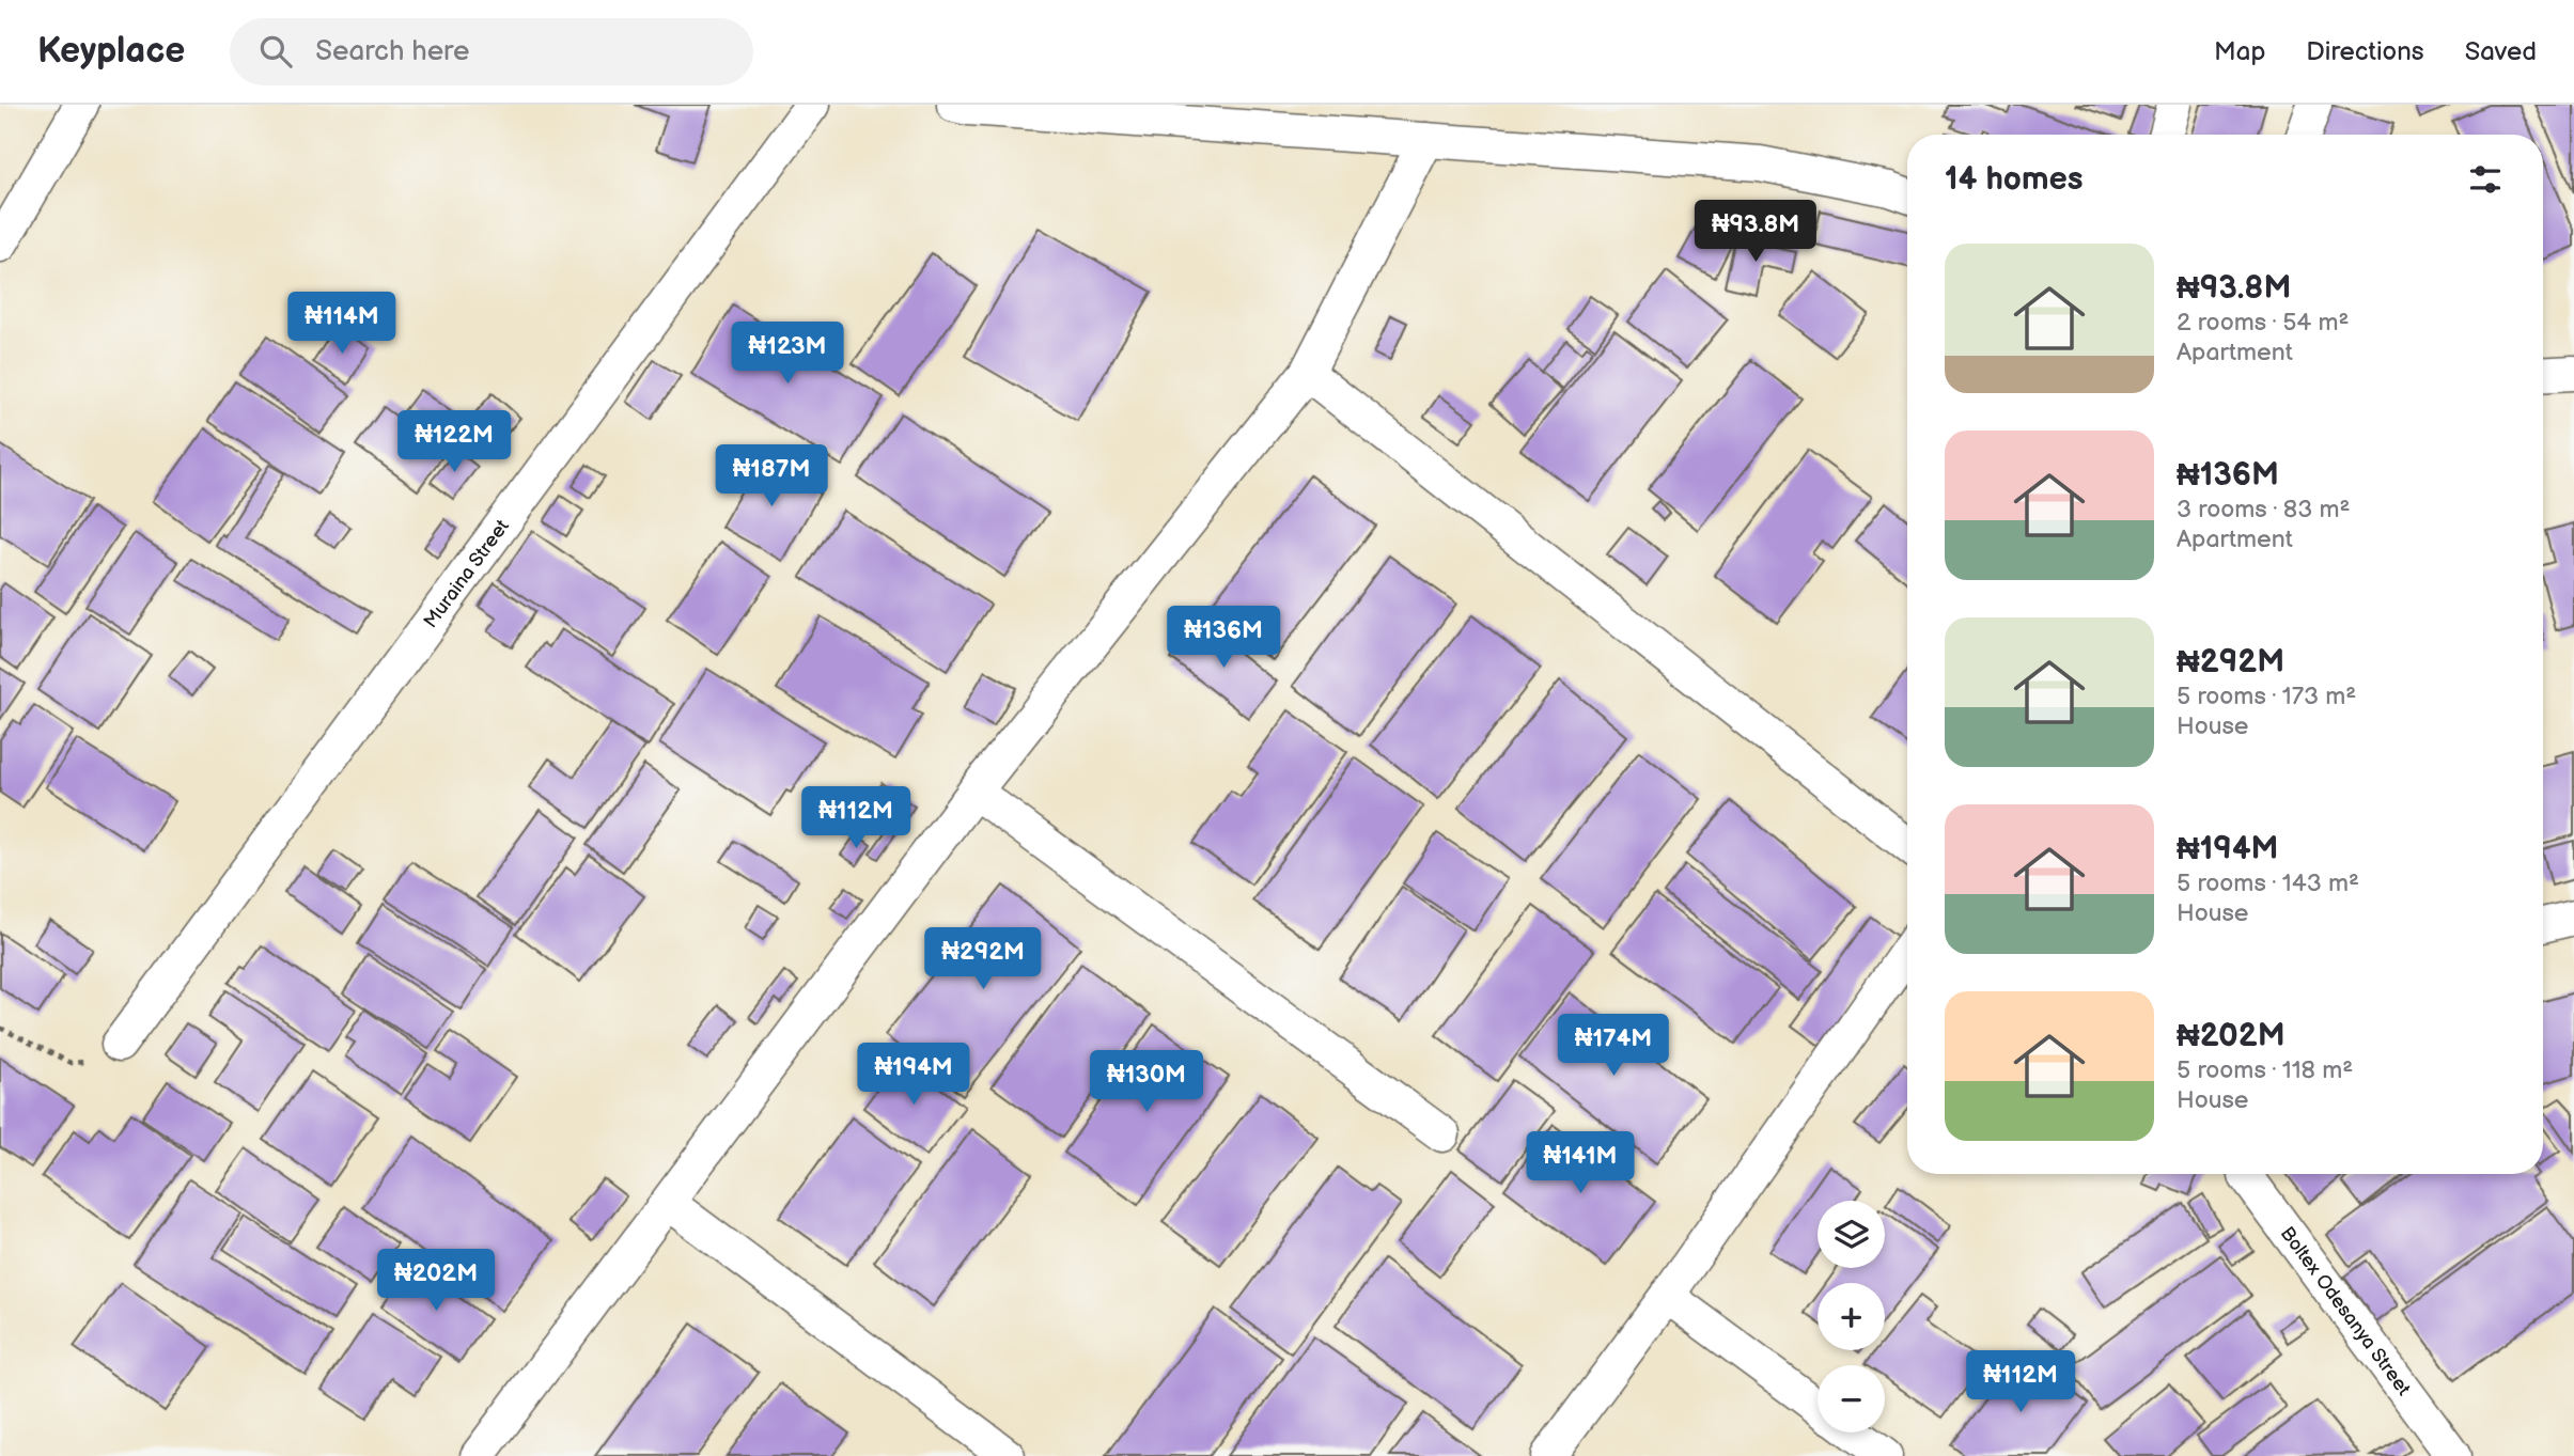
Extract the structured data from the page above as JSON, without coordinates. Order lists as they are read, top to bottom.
{
  "streets": {
    "street": ["Muraina Street", "Boltex Odesanya Street"]
  },
  "page": {
    "header": "Keyplace",
    "search": "Search here",
    "nav": ["Map", "Directions", "Saved"],
    "heading": "14 homes",
    "price": [
      "₦93.8M",
      "₦114M",
      "₦123M",
      "₦122M",
      "₦187M",
      "₦136M",
      "₦112M",
      "₦292M",
      "₦174M",
      "₦194M",
      "₦130M",
      "₦141M",
      "₦202M",
      "₦112M"
    ],
    "list": [
      {
        "name": "₦93.8M",
        "note": "2 rooms · 54 m² · Apartment"
      },
      {
        "name": "₦136M",
        "note": "3 rooms · 83 m² · Apartment"
      },
      {
        "name": "₦292M",
        "note": "5 rooms · 173 m² · House"
      },
      {
        "name": "₦194M",
        "note": "5 rooms · 143 m² · House"
      },
      {
        "name": "₦202M",
        "note": "5 rooms · 118 m² · House"
      }
    ],
    "map_buttons": ["+", "−"]
  }
}
